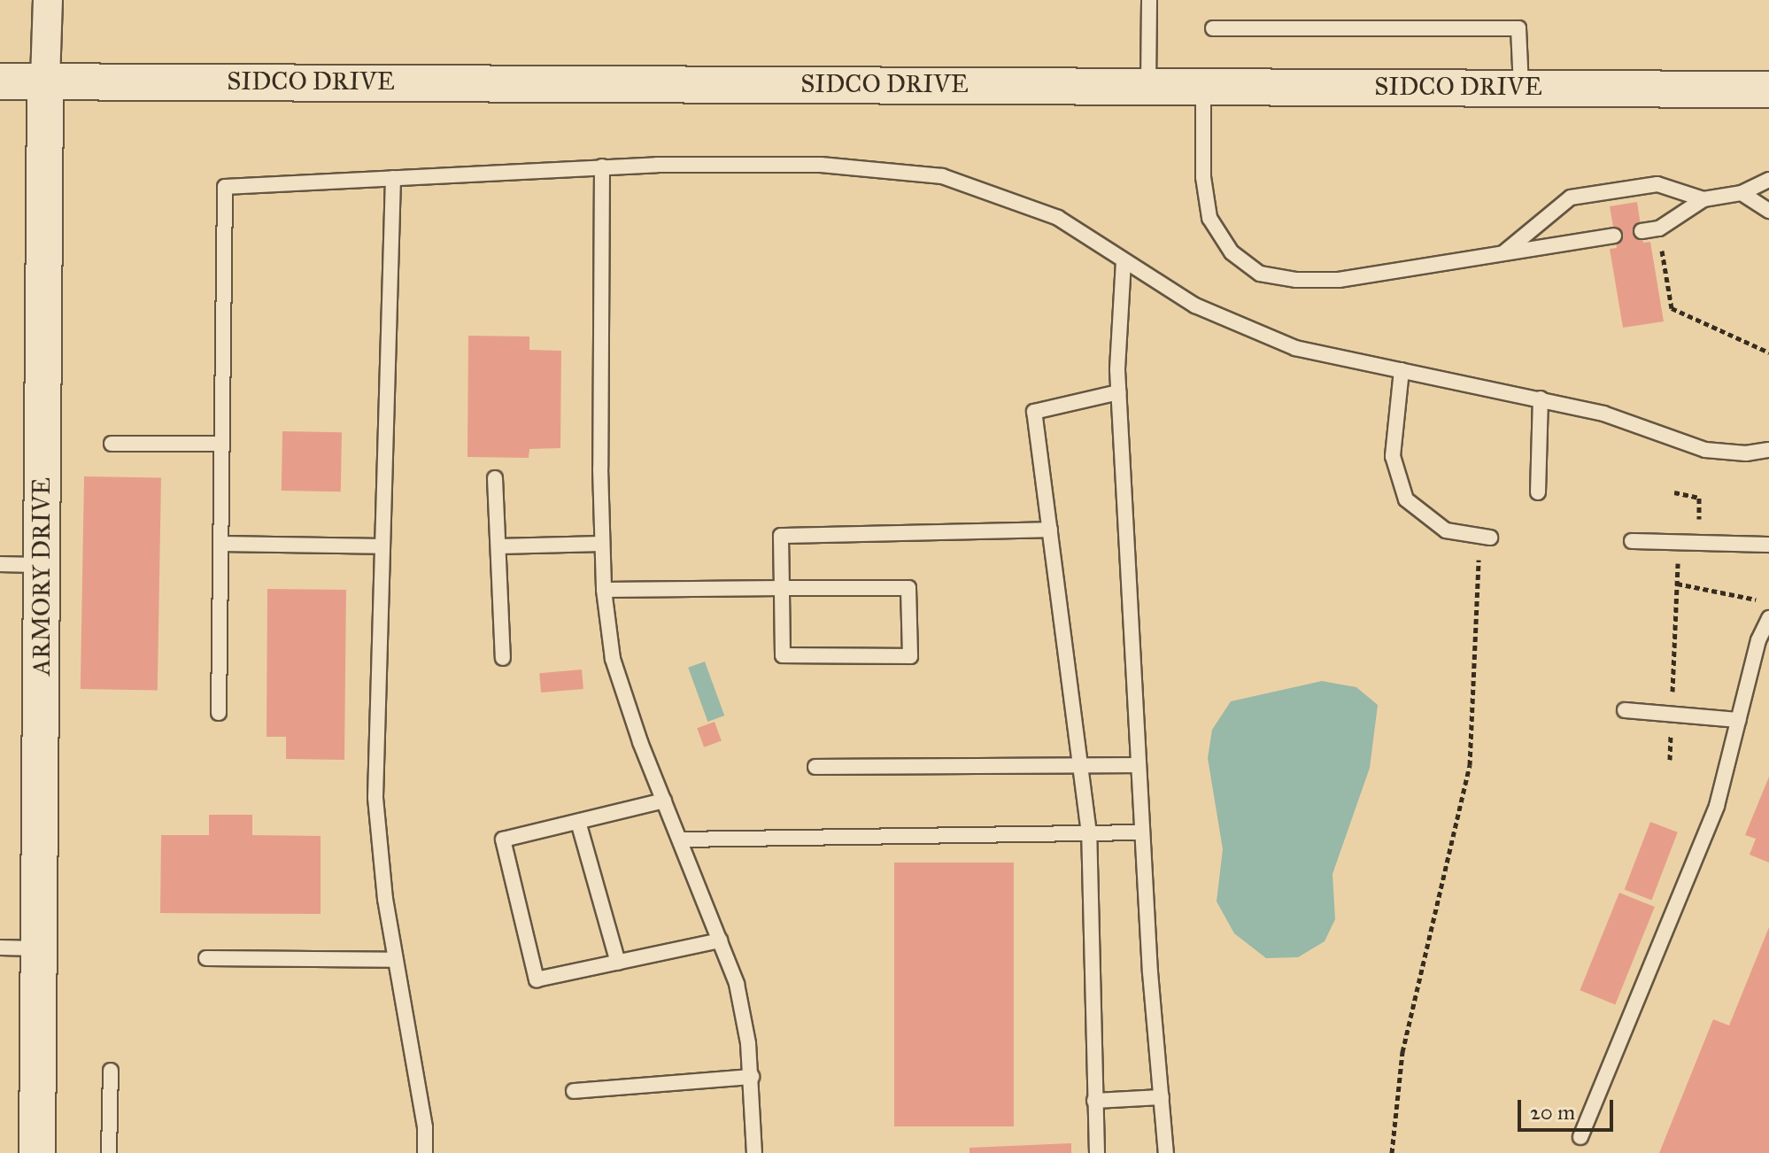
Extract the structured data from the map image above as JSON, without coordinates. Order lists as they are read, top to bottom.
{
  "streets": {
    "street": ["SIDCO DRIVE", "ARMORY DRIVE"]
  },
  "crossings": [
    ["SIDCO DRIVE", "ARMORY DRIVE"]
  ],
  "scale_bar": "20 m"
}
